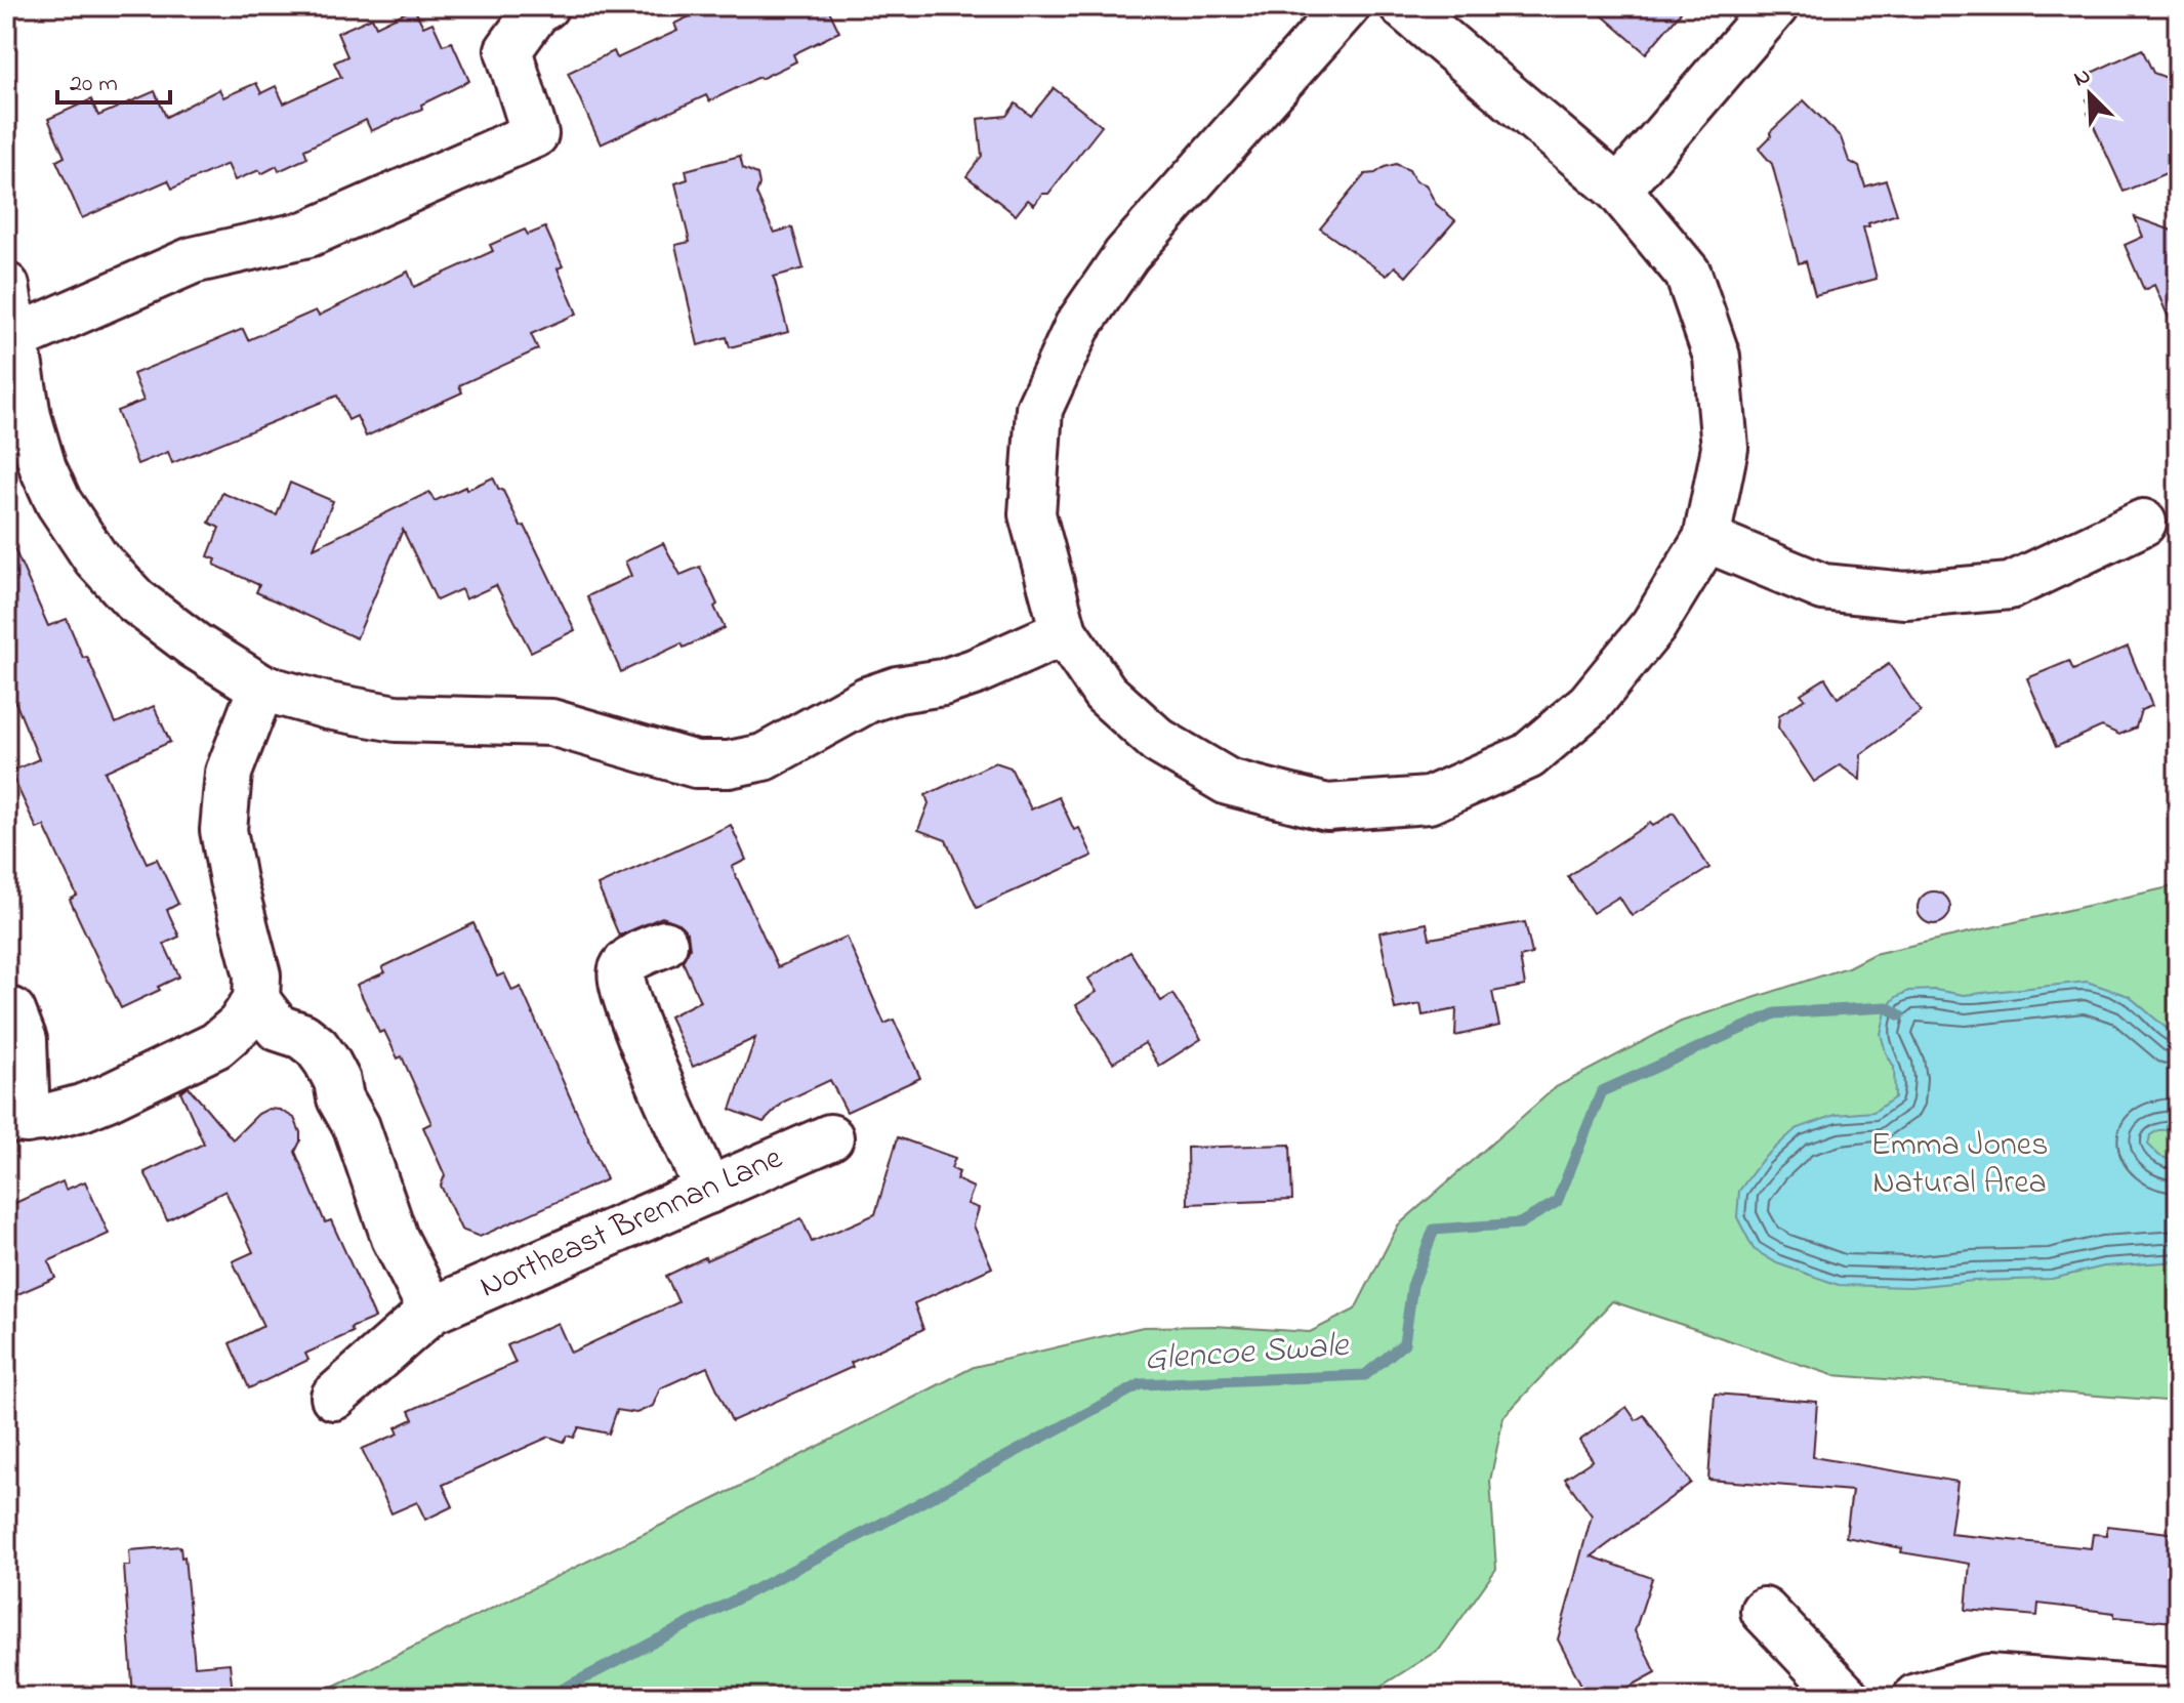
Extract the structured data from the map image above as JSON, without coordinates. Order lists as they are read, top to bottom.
{
  "streets": {
    "street": ["Northeast Brennan Lane"]
  },
  "water": ["Glencoe Swale"],
  "parks": ["Emma Jones Natural Area"],
  "scale_bar": "20 m",
  "north": "top left"
}
